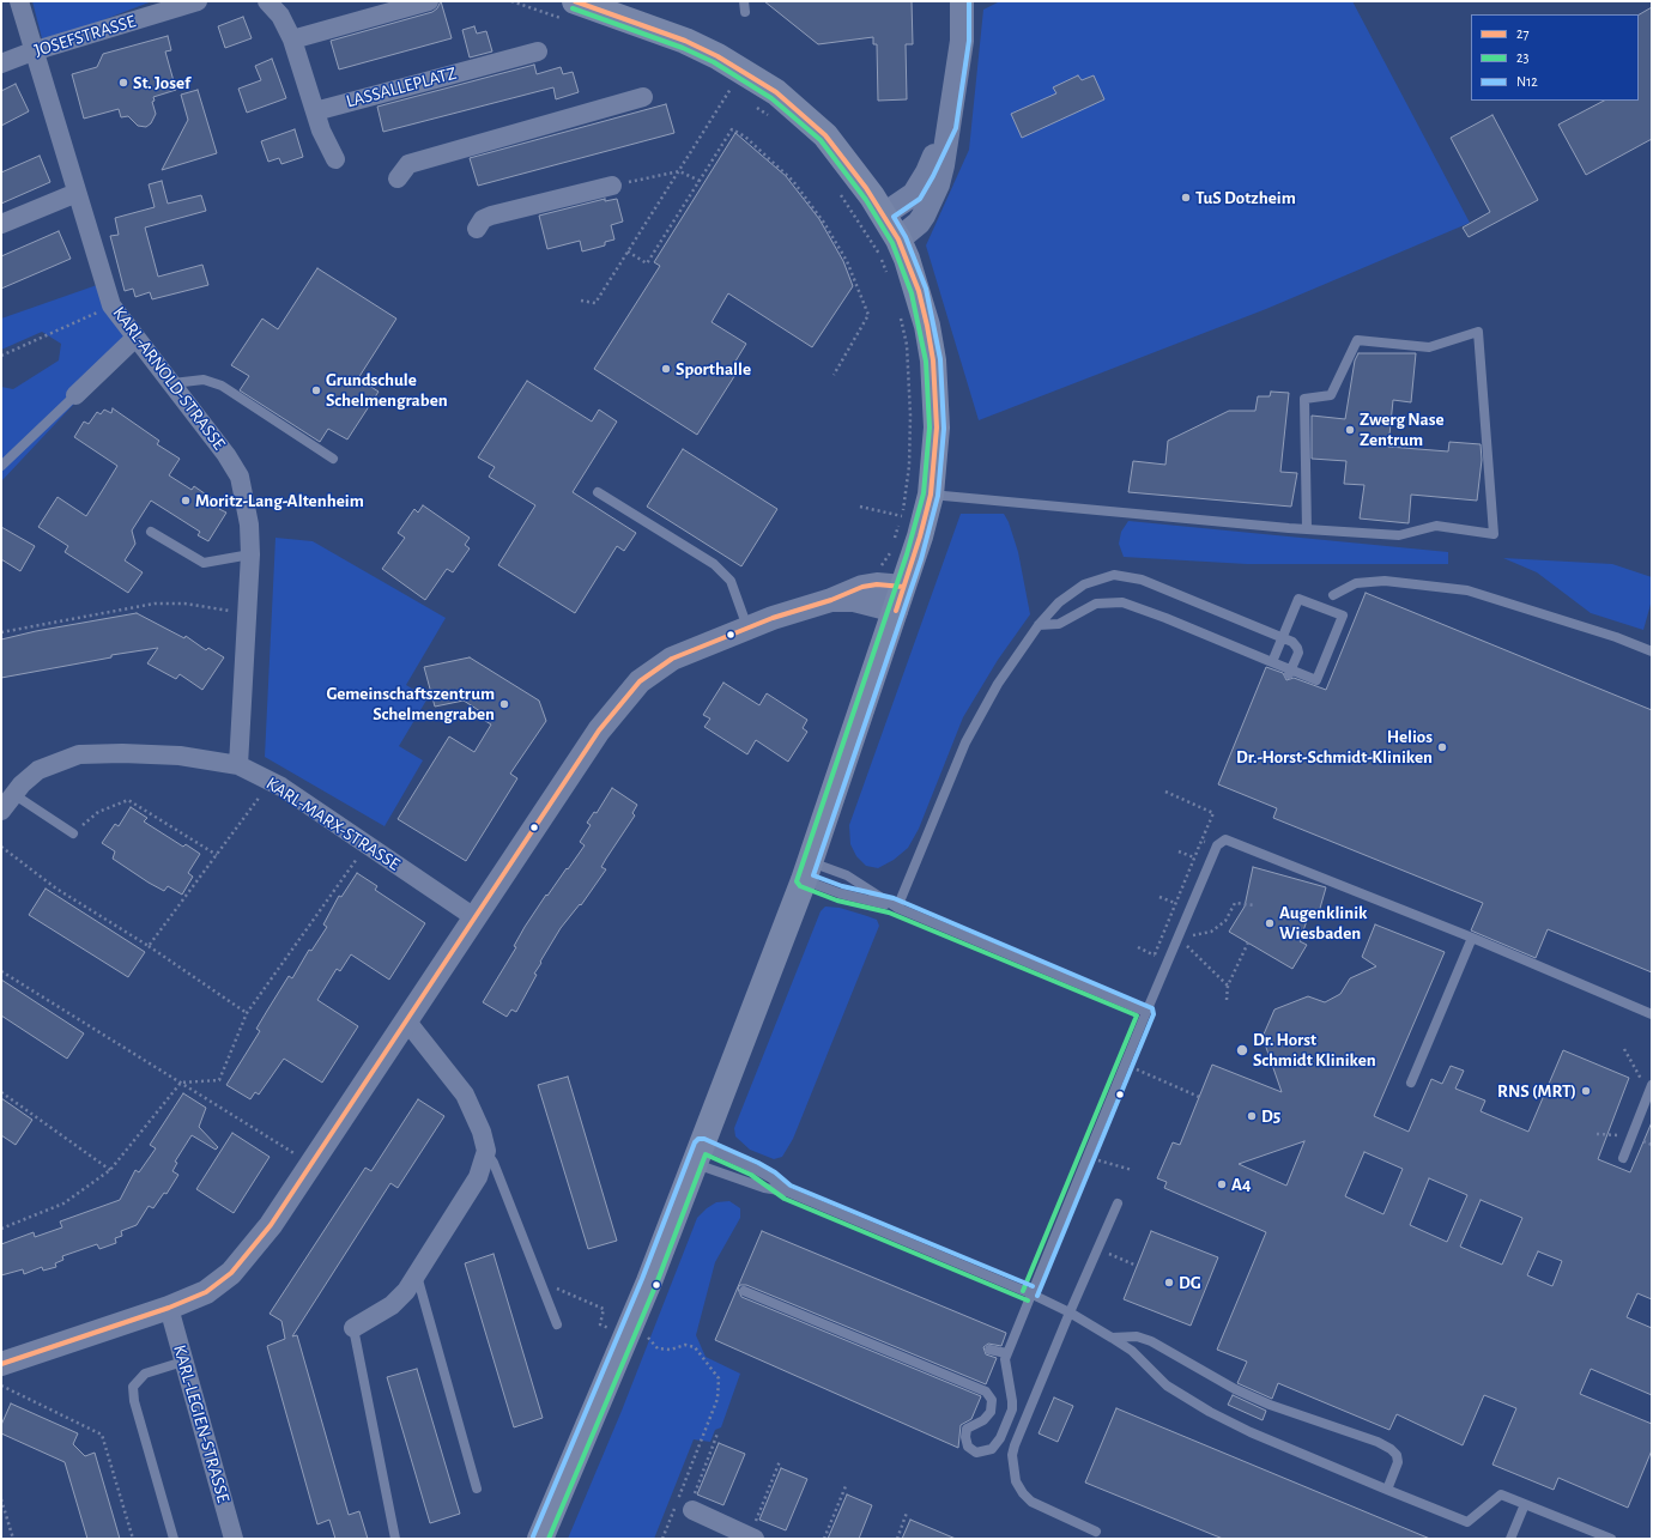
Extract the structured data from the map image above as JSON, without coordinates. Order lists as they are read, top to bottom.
{
  "streets": {
    "street": [
      "JOSEFSTRASSE",
      "LASSALLEPLATZ",
      "KARL-ARNOLD-STRASSE",
      "KARL-MARX-STRASSE",
      "KARL-LEGIEN-STRASSE"
    ]
  },
  "crossings": [
    ["JOSEFSTRASSE", "KARL-ARNOLD-STRASSE"],
    ["KARL-ARNOLD-STRASSE", "KARL-MARX-STRASSE"]
  ],
  "places": [
    "St. Josef",
    "TuS Dotzheim",
    "Sporthalle",
    "Grundschule Schelmengraben",
    "Zwerg Nase Zentrum",
    "Moritz-Lang-Altenheim",
    "Gemeinschaftszentrum Schelmengraben",
    "Helios Dr.-Horst-Schmidt-Kliniken",
    "Augenklinik Wiesbaden",
    "Dr. Horst Schmidt Kliniken",
    "RNS (MRT)",
    "D5",
    "A4",
    "DG"
  ],
  "lines": ["transit line 27", "transit line N12", "transit line 23"],
  "legend": ["27", "23", "N12"]
}
